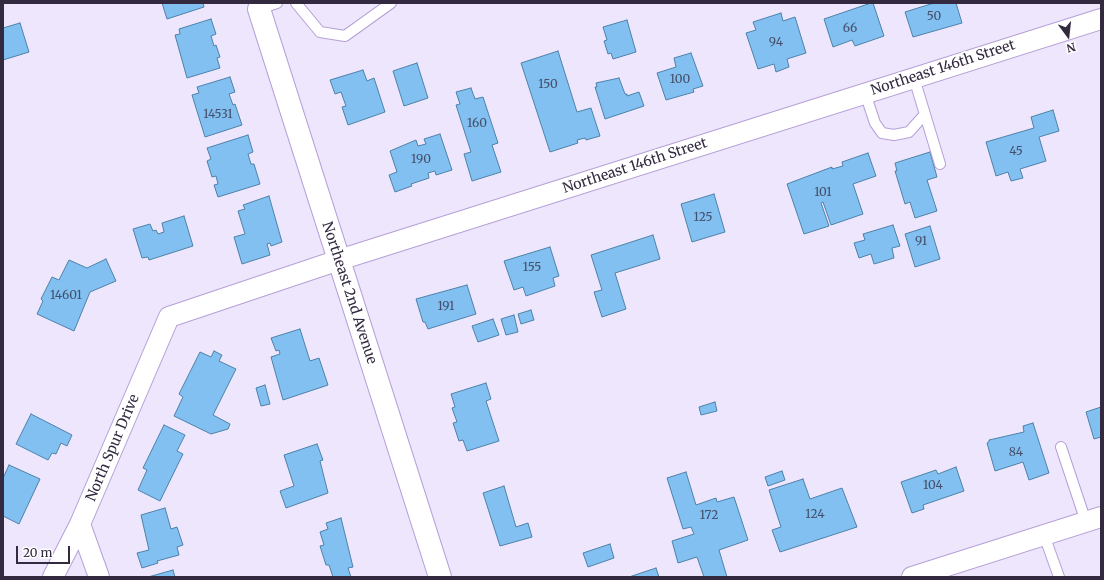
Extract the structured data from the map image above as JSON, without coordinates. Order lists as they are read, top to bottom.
{
  "streets": {
    "street": ["Northeast 146th Street", "Northeast 2nd Avenue", "North Spur Drive"]
  },
  "crossings": [
    ["Northeast 146th Street", "Northeast 2nd Avenue"],
    ["Northeast 146th Street", "North Spur Drive"]
  ],
  "house_numbers": [
    "50",
    "66",
    "94",
    "100",
    "150",
    "14531",
    "160",
    "45",
    "190",
    "101",
    "125",
    "91",
    "155",
    "14601",
    "191",
    "84",
    "104",
    "124",
    "172"
  ],
  "scale_bar": "20 m",
  "north": "bottom"
}
